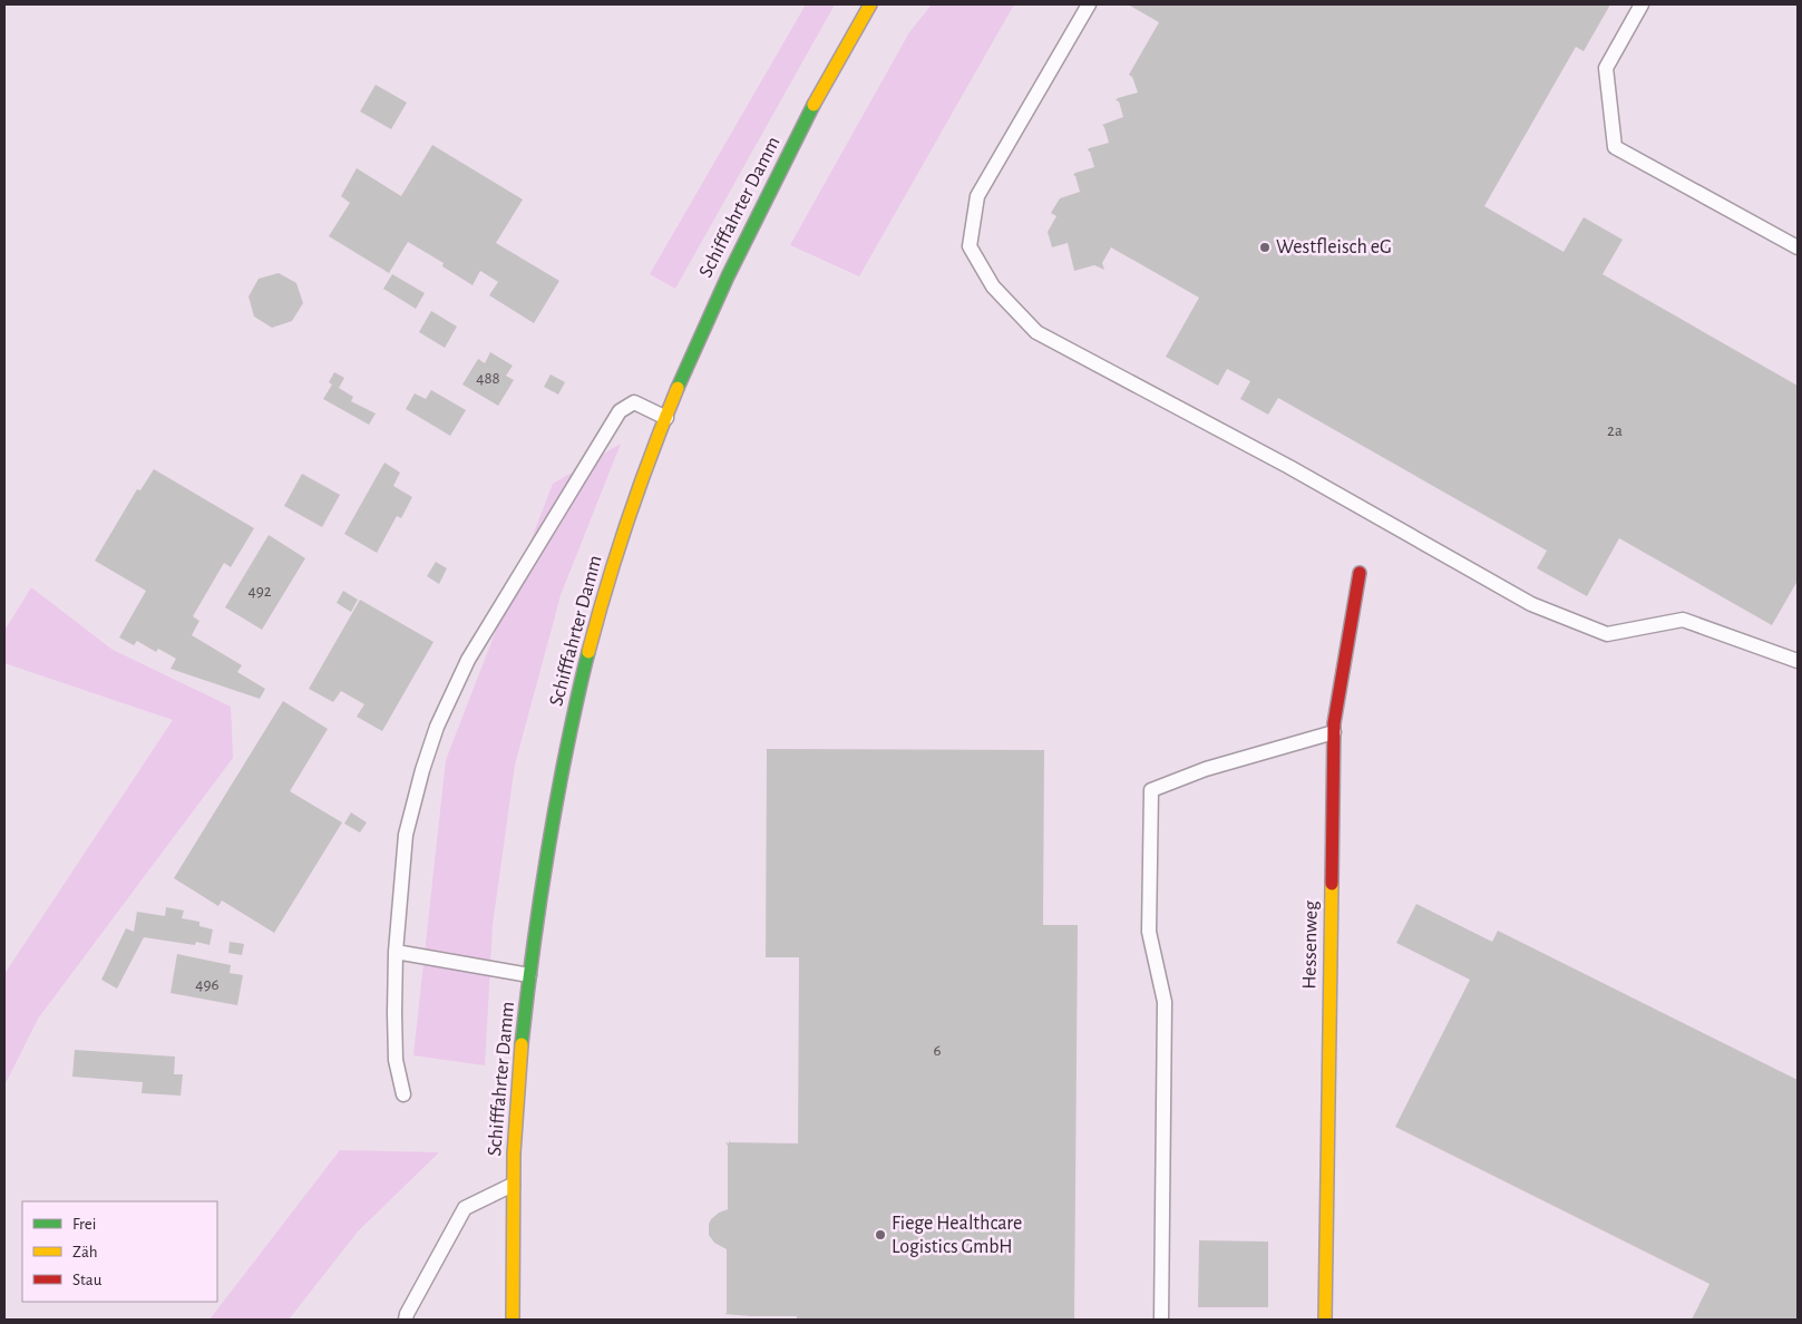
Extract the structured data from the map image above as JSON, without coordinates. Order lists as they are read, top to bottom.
{
  "streets": {
    "main road": ["Schifffahrter Damm", "Hessenweg"]
  },
  "places": ["Westfleisch eG", "Fiege Healthcare Logistics GmbH"],
  "house_numbers": [
    "488",
    "2a",
    "492",
    "496",
    "6"
  ],
  "legend": ["Frei", "Zäh", "Stau"]
}
